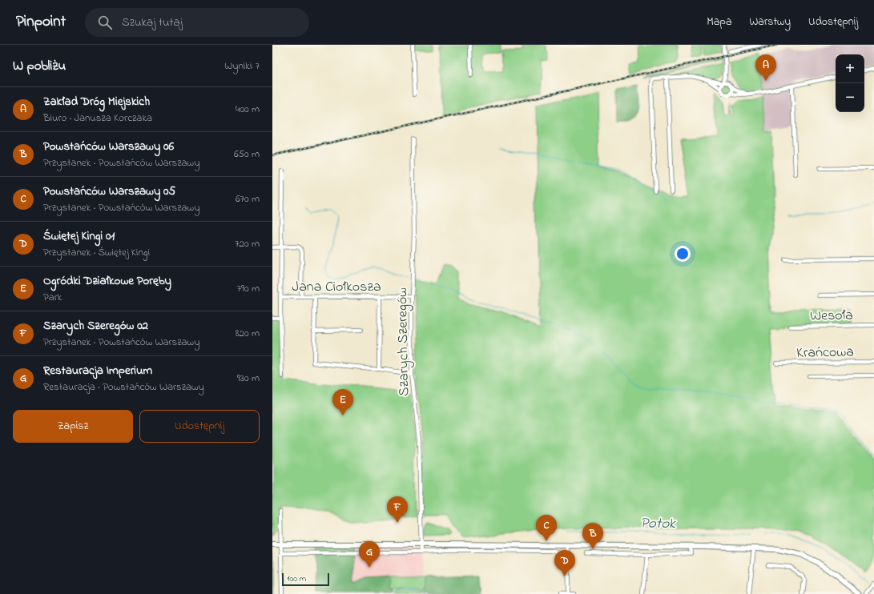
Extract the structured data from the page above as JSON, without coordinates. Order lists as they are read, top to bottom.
{
  "streets": {
    "street": [
      "Jana Ciołkosza",
      "Wesoła",
      "Szarych Szeregów",
      "Krańcowa"
    ]
  },
  "crossings": [
    ["Jana Ciołkosza", "Szarych Szeregów"]
  ],
  "water": ["Potok"],
  "scale_bar": "100 m",
  "page": {
    "header": "Pinpoint",
    "search": "Szukaj tutaj",
    "nav": ["Mapa", "Warstwy", "Udostępnij"],
    "heading": ["W pobliżu", "Wyniki: 7"],
    "map_buttons": ["+", "−"],
    "pins": [
      "A",
      "E",
      "F",
      "C",
      "B",
      "G",
      "D"
    ],
    "list": [
      {
        "mark": "A",
        "name": "Zakład Dróg Miejskich",
        "note": "Biuro · Janusza Korczaka",
        "value": "400 m"
      },
      {
        "mark": "B",
        "name": "Powstańców Warszawy 06",
        "note": "Przystanek · Powstańców Warszawy",
        "value": "650 m"
      },
      {
        "mark": "C",
        "name": "Powstańców Warszawy 05",
        "note": "Przystanek · Powstańców Warszawy",
        "value": "670 m"
      },
      {
        "mark": "D",
        "name": "Świętej Kingi 01",
        "note": "Przystanek · Świętej Kingi",
        "value": "720 m"
      },
      {
        "mark": "E",
        "name": "Ogródki Działkowe Poręby",
        "note": "Park",
        "value": "790 m"
      },
      {
        "mark": "F",
        "name": "Szarych Szeregów 02",
        "note": "Przystanek · Powstańców Warszawy",
        "value": "820 m"
      },
      {
        "mark": "G",
        "name": "Restauracja Imperium",
        "note": "Restauracja · Powstańców Warszawy",
        "value": "930 m"
      }
    ],
    "buttons": ["Zapisz", "Udostępnij"],
    "scale": "100 m"
  }
}
